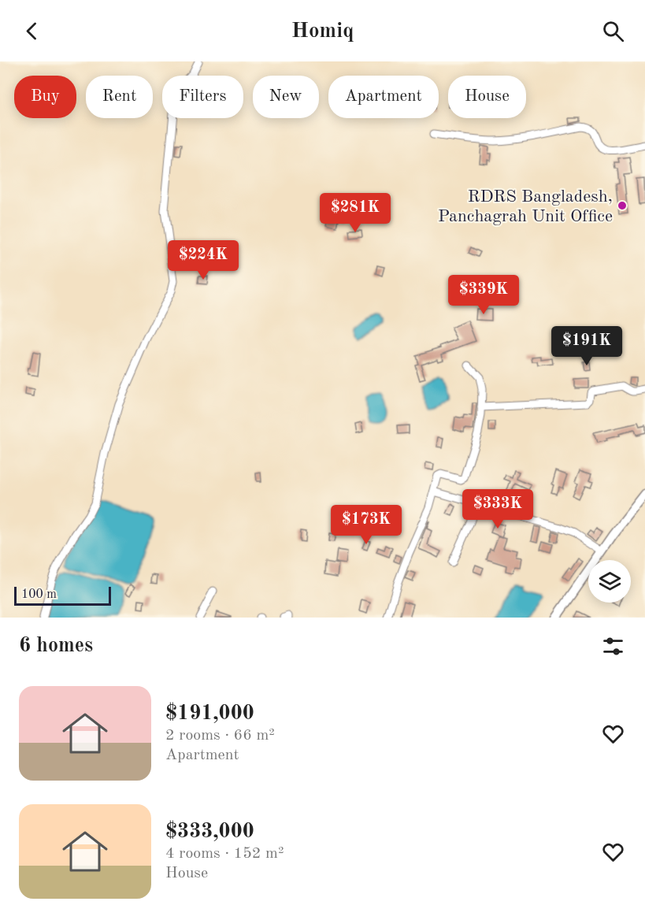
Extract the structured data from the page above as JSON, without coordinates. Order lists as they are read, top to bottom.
{
  "places": ["RDRS Bangladesh, Panchagrah Unit Office"],
  "scale_bar": "100 m",
  "page": {
    "header": "Homiq",
    "chip": [
      "Buy",
      "Rent",
      "Filters",
      "New",
      "Apartment",
      "House"
    ],
    "price": [
      "$281K",
      "$224K",
      "$339K",
      "$191K",
      "$333K",
      "$173K"
    ],
    "scale": "100 m",
    "heading": "6 homes",
    "list": [
      {
        "name": "$191,000",
        "note": "2 rooms · 66 m² · Apartment"
      },
      {
        "name": "$333,000",
        "note": "4 rooms · 152 m² · House"
      }
    ]
  }
}
